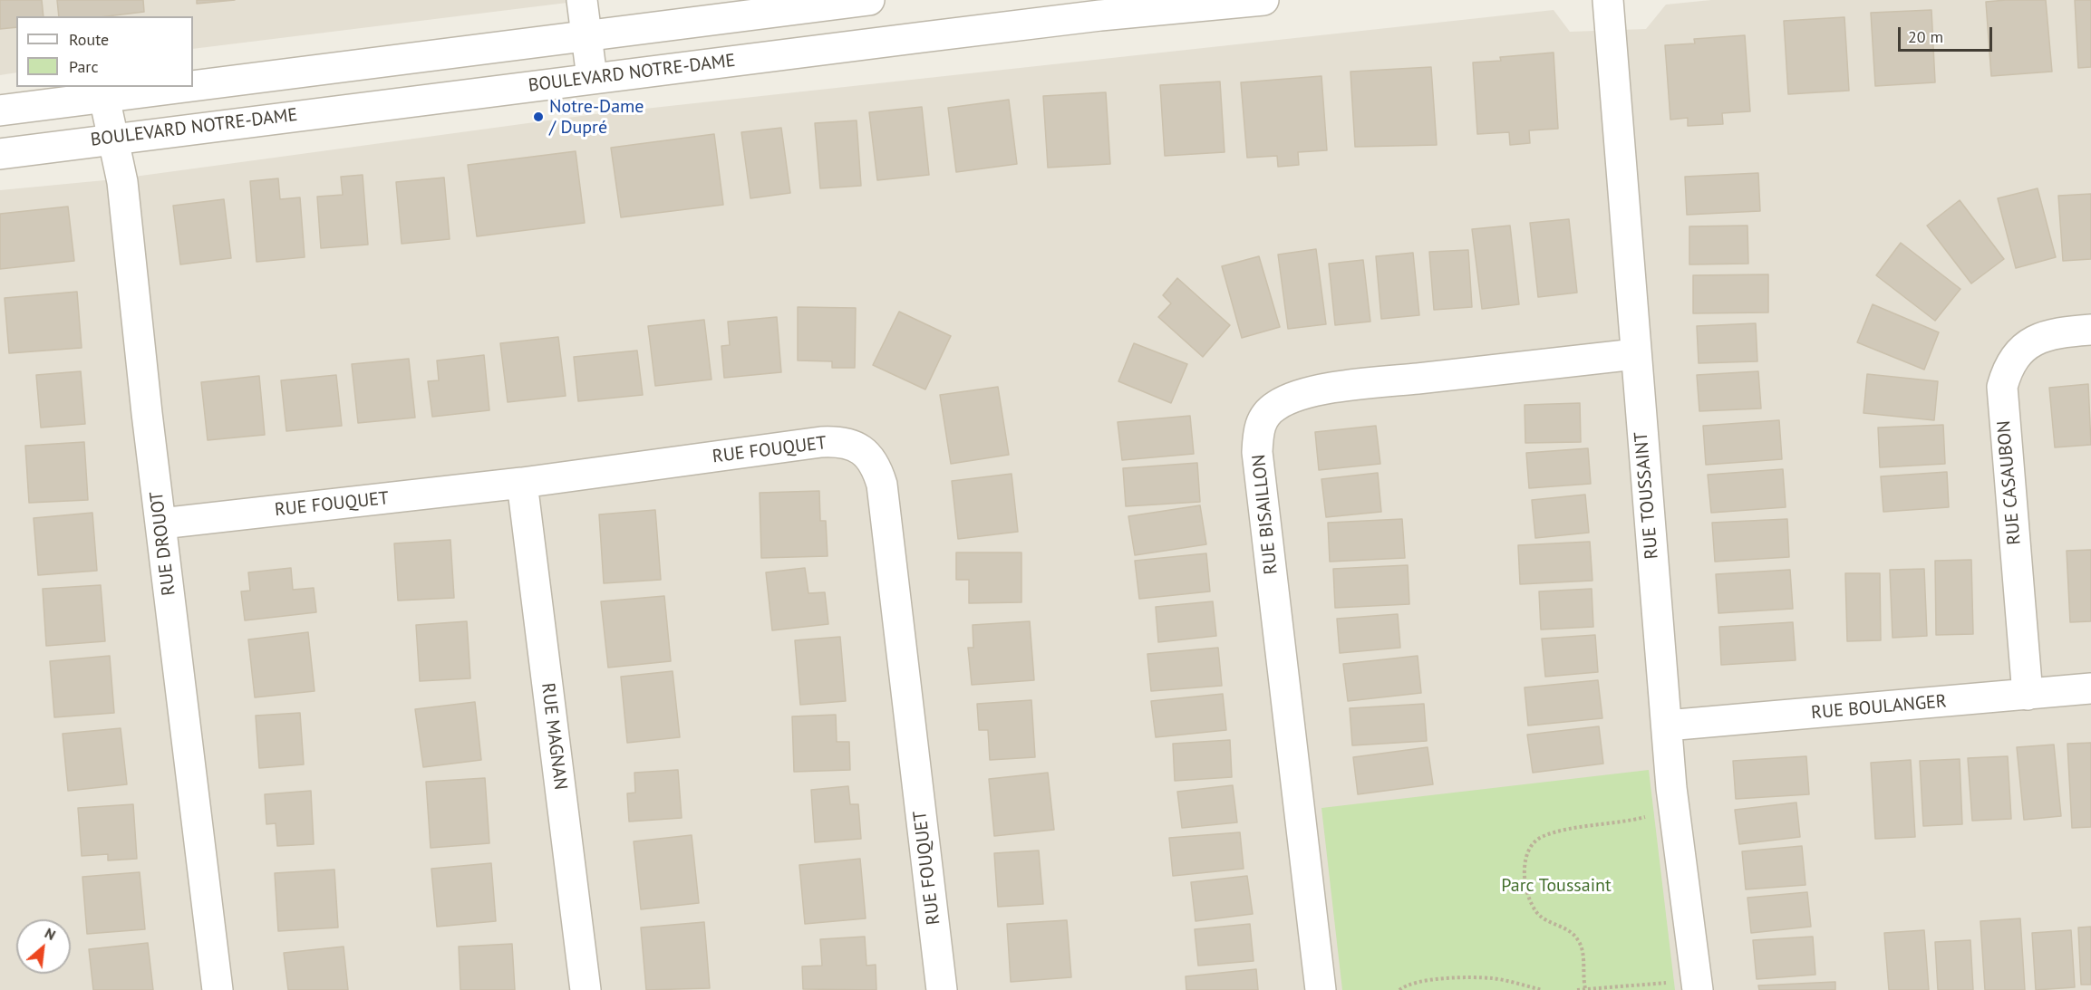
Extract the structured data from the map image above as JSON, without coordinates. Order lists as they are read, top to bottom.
{
  "streets": {
    "street": [
      "BOULEVARD NOTRE-DAME",
      "RUE FOUQUET",
      "RUE CASAUBON",
      "RUE TOUSSAINT",
      "RUE BISAILLON",
      "RUE DROUOT",
      "RUE BOULANGER",
      "RUE MAGNAN"
    ]
  },
  "crossings": [
    ["BOULEVARD NOTRE-DAME", "RUE DROUOT"],
    ["RUE FOUQUET", "RUE DROUOT"],
    ["RUE FOUQUET", "RUE MAGNAN"],
    ["RUE CASAUBON", "RUE BOULANGER"],
    ["RUE TOUSSAINT", "RUE BISAILLON"],
    ["RUE TOUSSAINT", "RUE BOULANGER"]
  ],
  "parks": ["Parc Toussaint"],
  "places": ["Notre-Dame / Dupré"],
  "legend": ["Route", "Parc"],
  "scale_bar": "20 m",
  "north": "top right"
}
